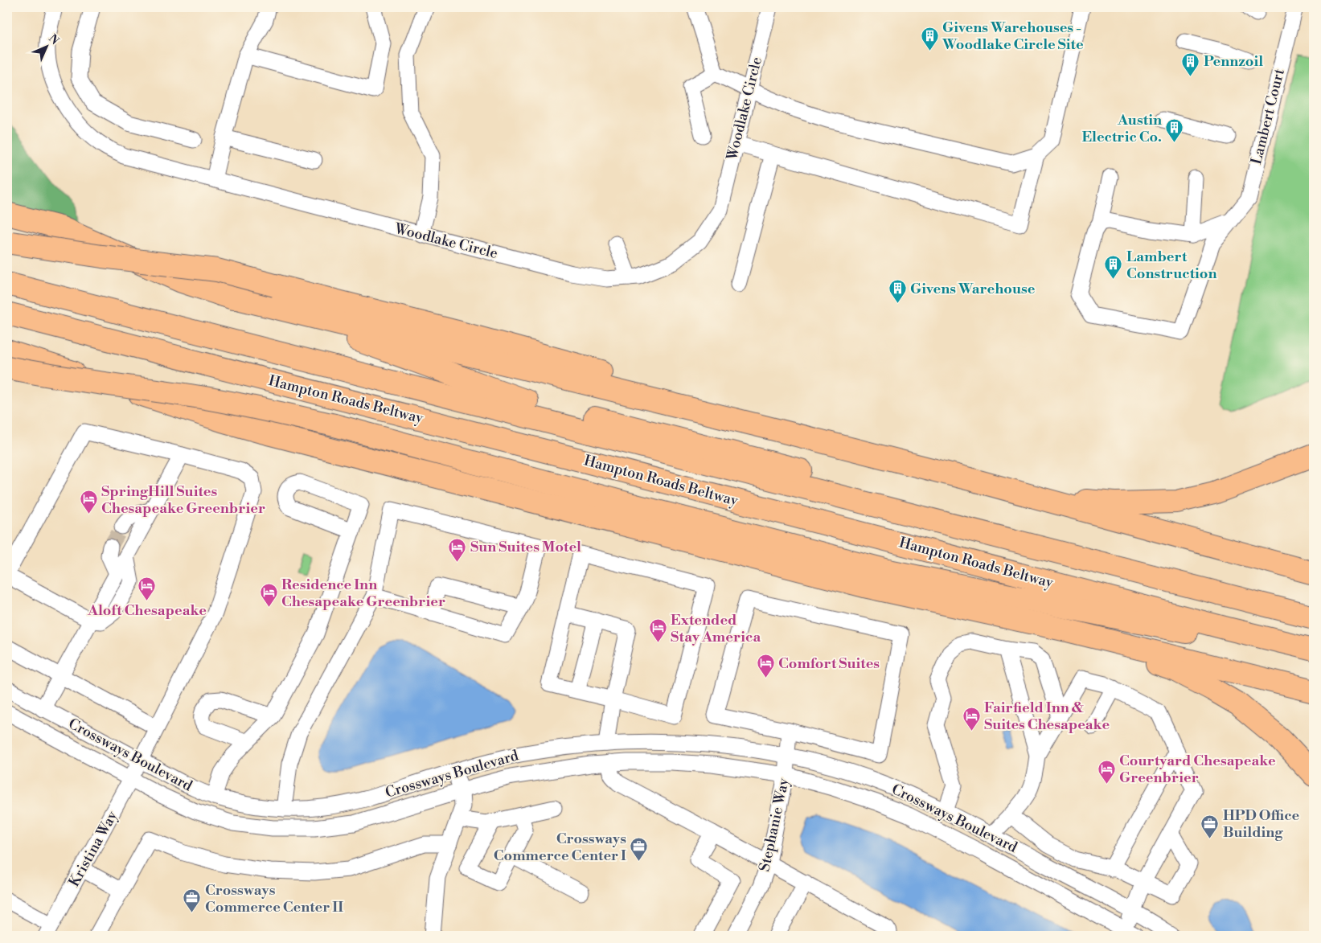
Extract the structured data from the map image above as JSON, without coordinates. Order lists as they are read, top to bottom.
{
  "streets": {
    "highway": ["Hampton Roads Beltway"],
    "street": [
      "Woodlake Circle",
      "Lambert Court",
      "Crossways Boulevard",
      "Stephanie Way",
      "Kristina Way"
    ]
  },
  "crossings": [
    ["Crossways Boulevard", "Stephanie Way"],
    ["Crossways Boulevard", "Kristina Way"]
  ],
  "places": {
    "building": [
      "Givens Warehouses - Woodlake Circle Site",
      "Pennzoil",
      "Austin Electric Co.",
      "Lambert Construction",
      "Givens Warehouse"
    ],
    "hotel": [
      "SpringHill Suites Chesapeake Greenbrier",
      "Sun Suites Motel",
      "Aloft Chesapeake",
      "Residence Inn Chesapeake Greenbrier",
      "Extended Stay America",
      "Comfort Suites",
      "Fairfield Inn & Suites Chesapeake",
      "Courtyard Chesapeake Greenbrier"
    ],
    "office": ["HPD Office Building", "Crossways Commerce Center I", "Crossways Commerce Center II"]
  },
  "north": "top right"
}
